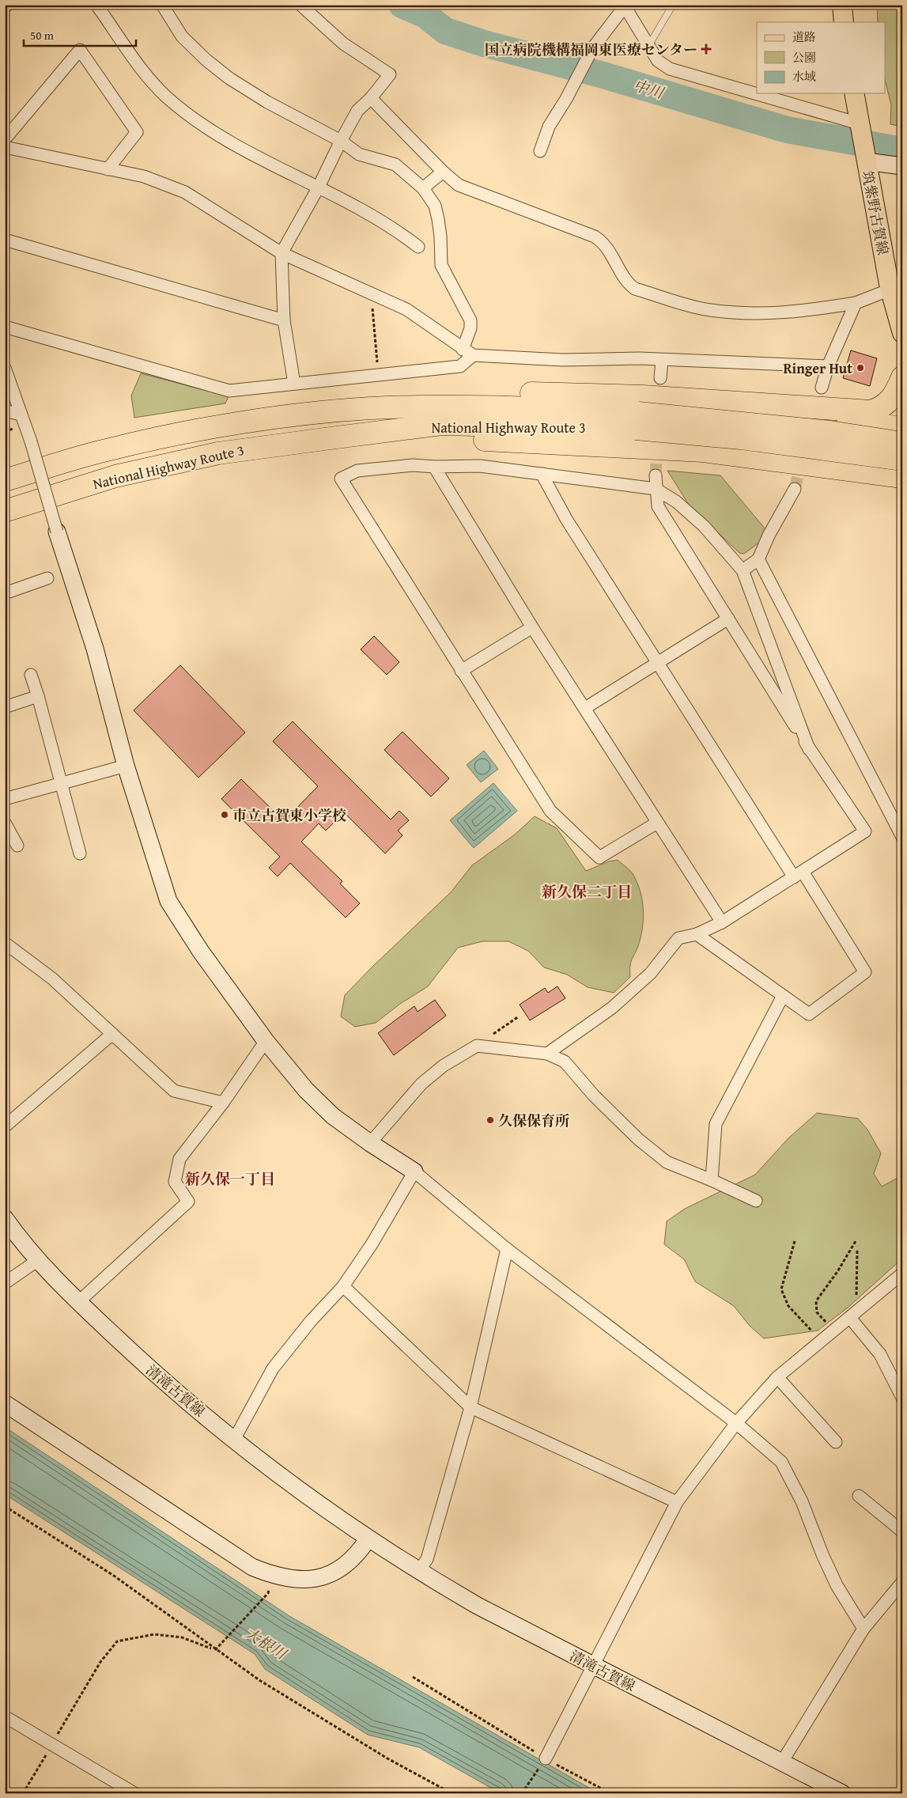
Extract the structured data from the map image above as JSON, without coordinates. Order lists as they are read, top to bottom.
{
  "streets": {
    "highway": ["National Highway Route 3"],
    "main road": ["筑紫野古賀線", "清滝古賀線"]
  },
  "districts": ["新久保二丁目", "新久保一丁目"],
  "water": ["中川", "大根川"],
  "places": {
    "health": ["国立病院機構福岡東医療センター"],
    "other": ["Ringer Hut", "市立古賀東小学校", "久保保育所"]
  },
  "legend": ["道路", "公園", "水域"],
  "scale_bar": "50 m"
}
